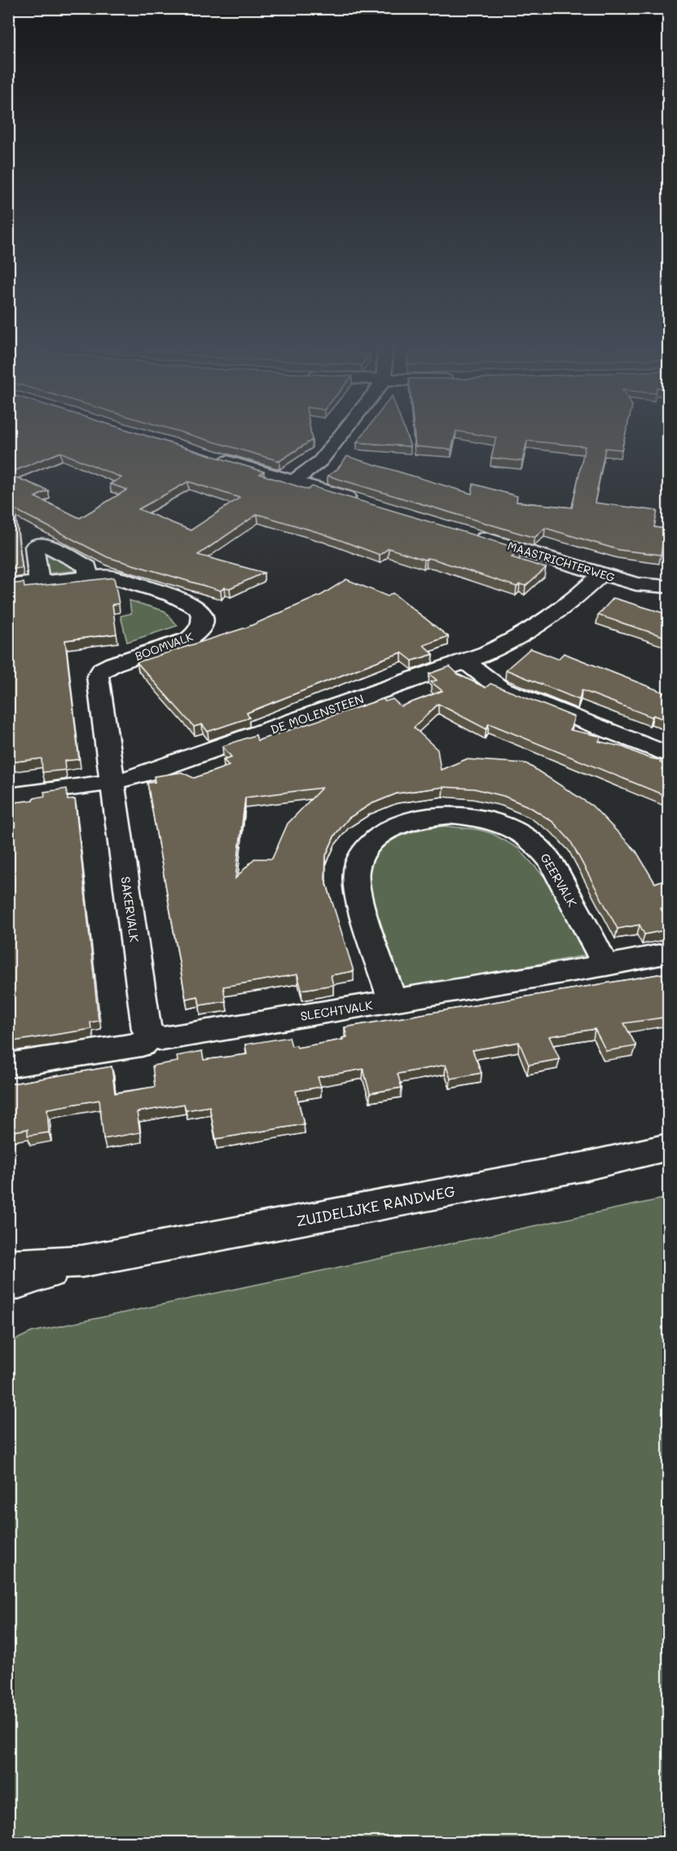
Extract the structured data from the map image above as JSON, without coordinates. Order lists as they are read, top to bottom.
{
  "streets": {
    "street": [
      "MAASTRICHTERWEG",
      "BOOMVALK",
      "DE MOLENSTEEN",
      "GEERVALK",
      "SAKERVALK",
      "SLECHTVALK",
      "ZUIDELIJKE RANDWEG"
    ]
  },
  "crossings": [
    ["MAASTRICHTERWEG", "DE MOLENSTEEN"],
    ["BOOMVALK", "DE MOLENSTEEN"],
    ["BOOMVALK", "SAKERVALK"],
    ["DE MOLENSTEEN", "SAKERVALK"],
    ["GEERVALK", "SLECHTVALK"],
    ["SAKERVALK", "SLECHTVALK"]
  ]
}
